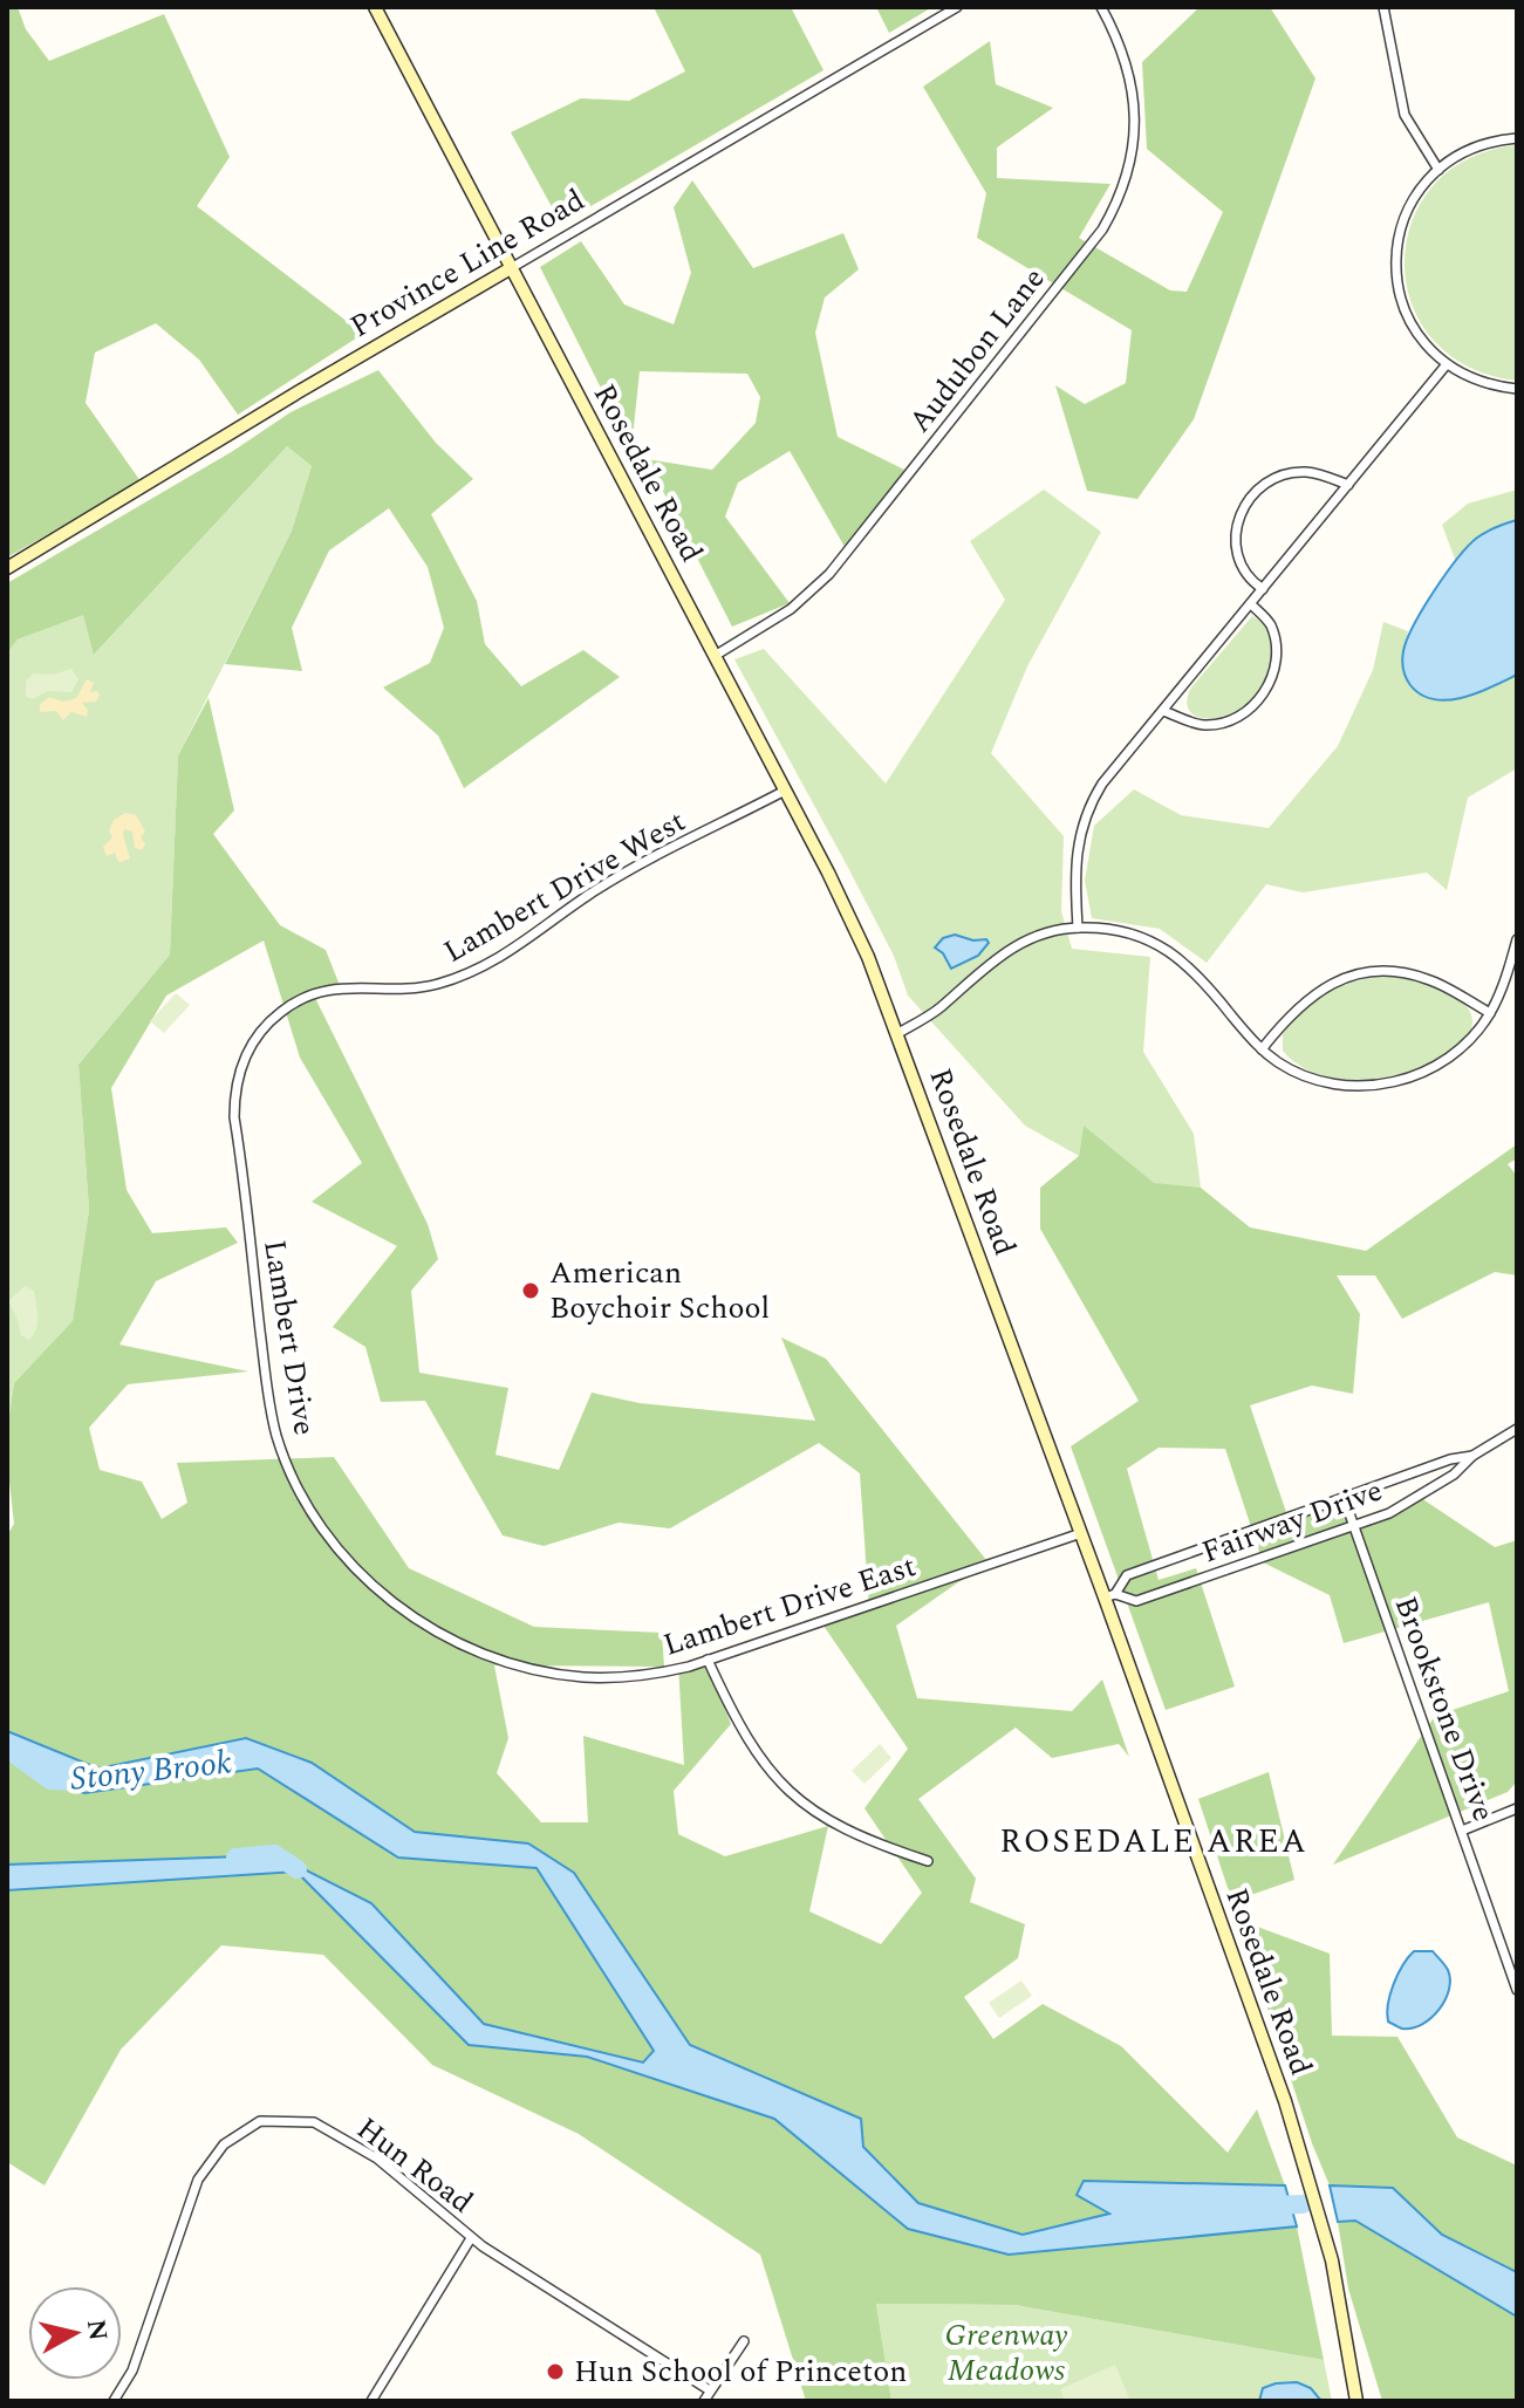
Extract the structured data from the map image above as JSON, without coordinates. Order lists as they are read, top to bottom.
{
  "streets": {
    "street": [
      "Province Line Road",
      "Audubon Lane",
      "Rosedale Road",
      "Lambert Drive West",
      "Lambert Drive",
      "Fairway Drive",
      "Lambert Drive East",
      "Brookstone Drive",
      "Hun Road"
    ]
  },
  "crossings": [
    ["Province Line Road", "Rosedale Road"],
    ["Audubon Lane", "Rosedale Road"],
    ["Rosedale Road", "Lambert Drive West"],
    ["Rosedale Road", "Fairway Drive"],
    ["Rosedale Road", "Lambert Drive East"],
    ["Lambert Drive West", "Lambert Drive"],
    ["Lambert Drive", "Lambert Drive East"],
    ["Fairway Drive", "Brookstone Drive"]
  ],
  "districts": ["ROSEDALE AREA"],
  "water": ["Stony Brook"],
  "parks": ["Greenway Meadows"],
  "places": ["American Boychoir School", "Hun School of Princeton"],
  "north": "right"
}
